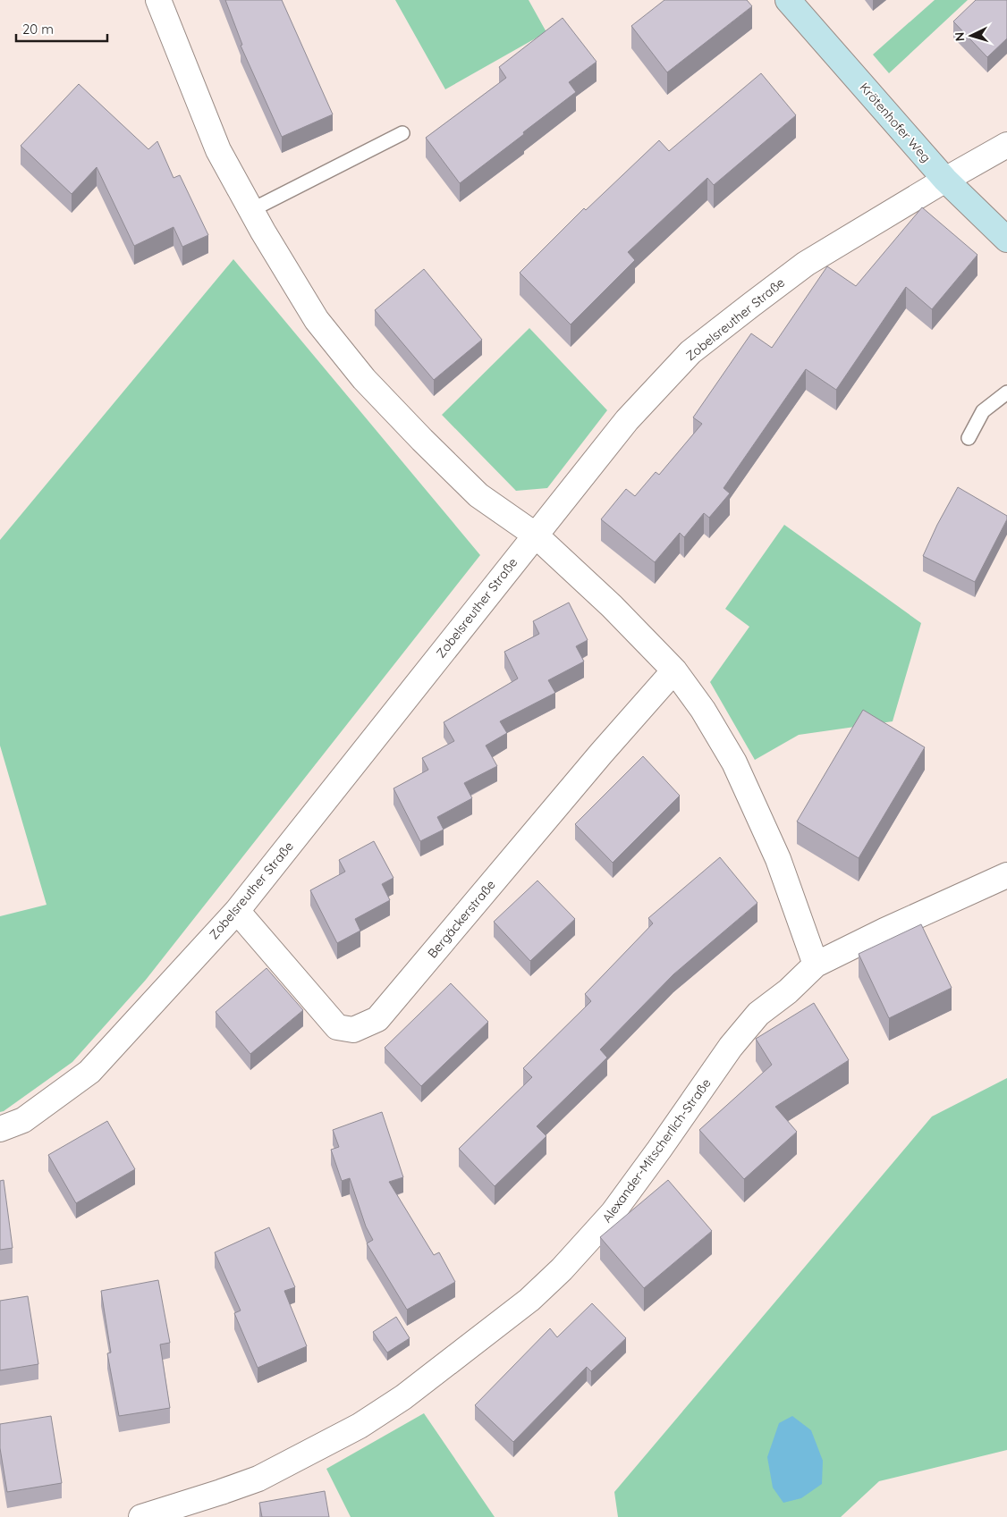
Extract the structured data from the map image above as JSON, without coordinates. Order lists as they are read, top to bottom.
{
  "streets": {
    "street": [
      "Krötenhofer Weg",
      "Zobelsreuther Straße",
      "Bergäckerstraße",
      "Alexander-Mitscherlich-Straße"
    ]
  },
  "crossings": [
    ["Krötenhofer Weg", "Zobelsreuther Straße"],
    ["Zobelsreuther Straße", "Bergäckerstraße"]
  ],
  "scale_bar": "20 m",
  "north": "left"
}
